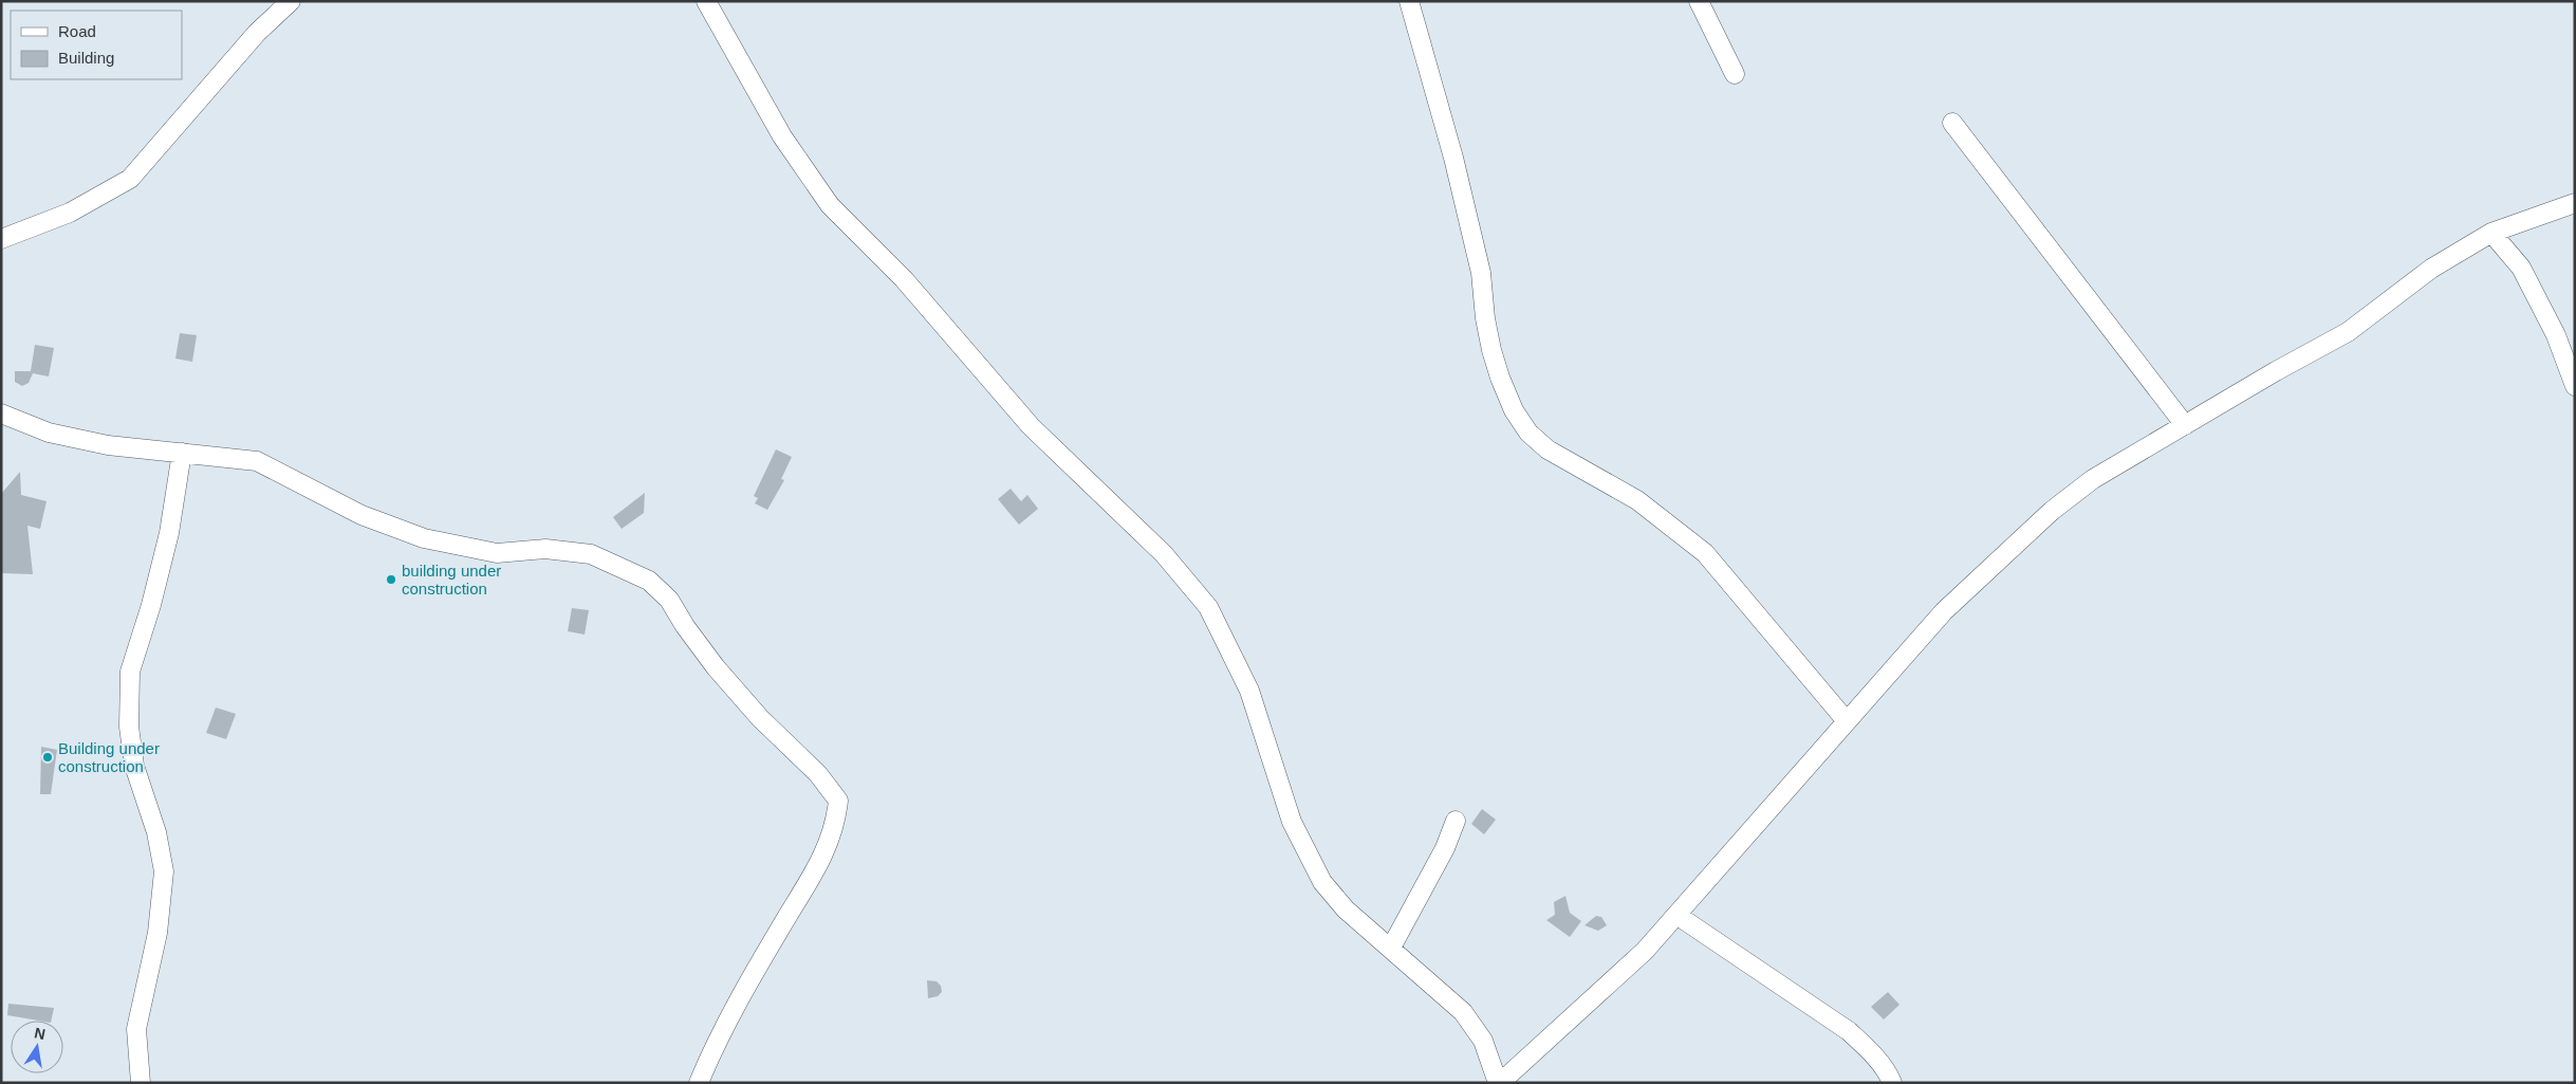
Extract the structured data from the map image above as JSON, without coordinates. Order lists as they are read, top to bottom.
{
  "places": ["building under construction", "Building under construction"],
  "legend": ["Road", "Building"],
  "north": "top"
}
